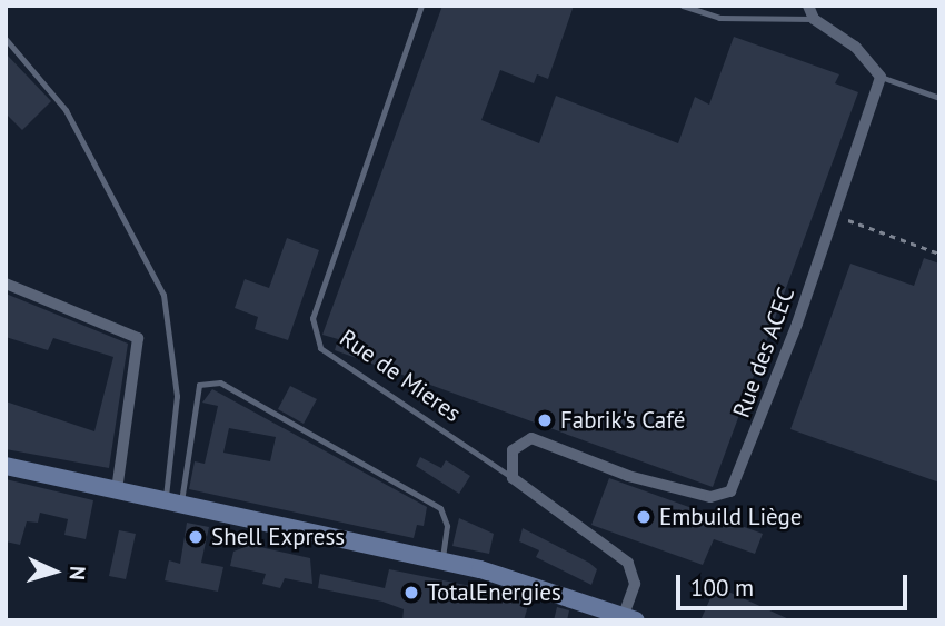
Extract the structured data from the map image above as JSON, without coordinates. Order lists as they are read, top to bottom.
{
  "streets": {
    "street": ["Rue des ACEC", "Rue de Mieres"]
  },
  "crossings": [
    ["Rue des ACEC", "Rue de Mieres"]
  ],
  "places": [
    "Fabrik's Café",
    "Embuild Liège",
    "Shell Express",
    "TotalEnergies"
  ],
  "scale_bar": "100 m",
  "north": "right"
}
